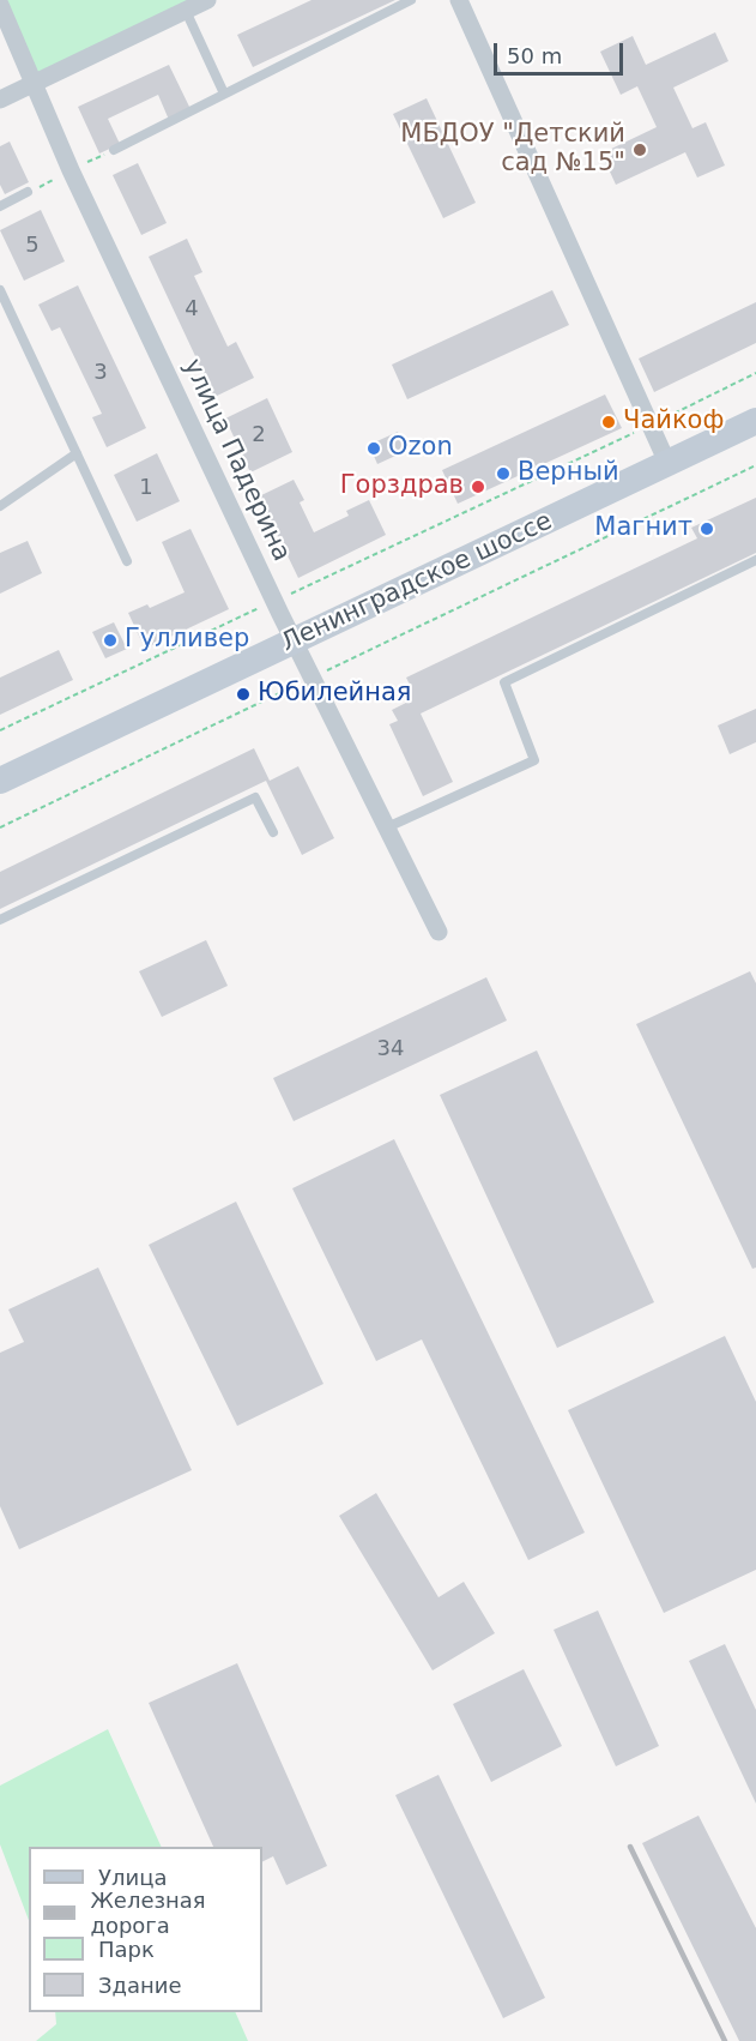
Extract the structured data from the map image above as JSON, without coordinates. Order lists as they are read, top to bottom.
{
  "streets": {
    "main road": ["Ленинградское шоссе"],
    "street": ["улица Падерина"]
  },
  "crossings": [
    ["улица Падерина", "Ленинградское шоссе"]
  ],
  "places": [
    "МБДОУ \"Детский сад №15\"",
    "Чайкоф",
    "Ozon",
    "Верный",
    "Горздрав",
    "Магнит",
    "Гулливер",
    "Юбилейная"
  ],
  "house_numbers": [
    "5",
    "4",
    "3",
    "2",
    "1",
    "34"
  ],
  "legend": [
    "Улица",
    "Железная дорога",
    "Парк",
    "Здание"
  ],
  "scale_bar": "50 m"
}
